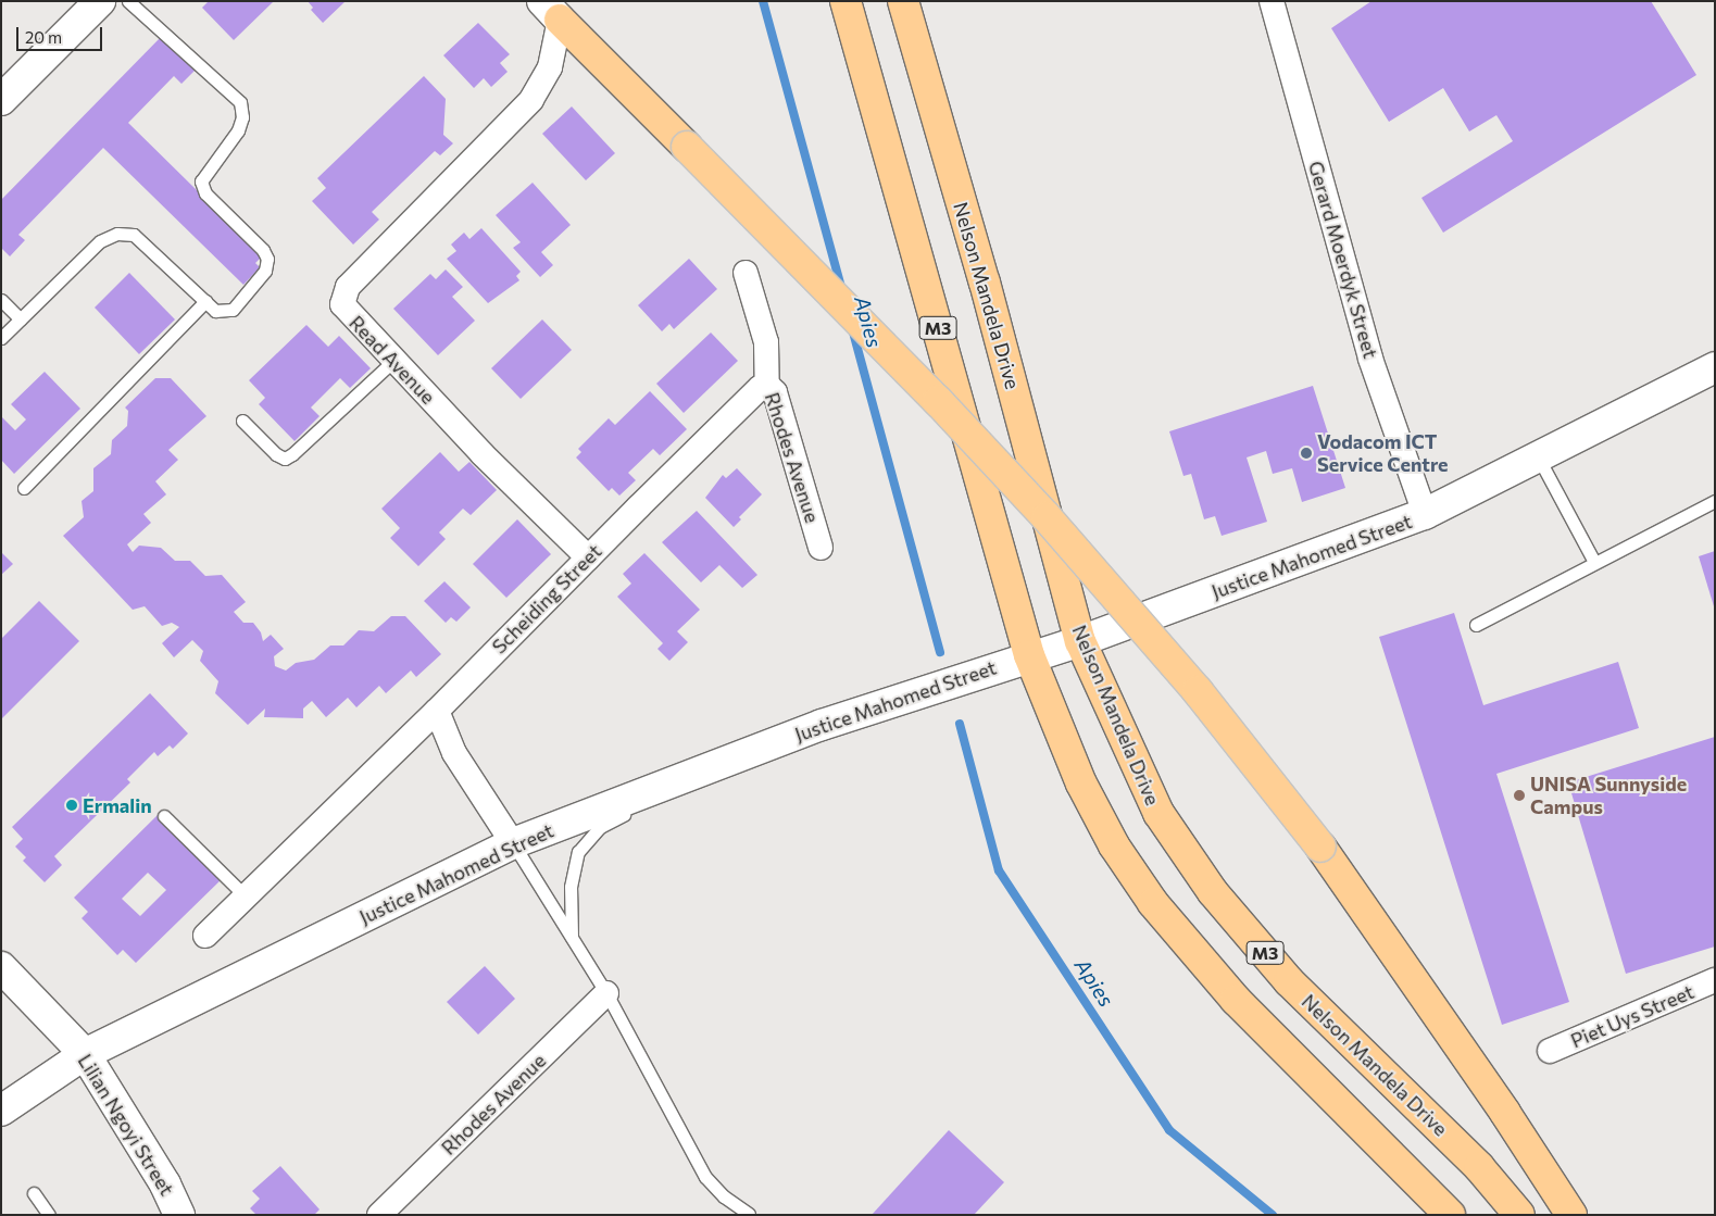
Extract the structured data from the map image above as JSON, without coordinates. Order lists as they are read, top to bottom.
{
  "streets": {
    "main road": [
      "Nelson Mandela Drive",
      "M3",
      "Justice Mahomed Street",
      "Lilian Ngoyi Street"
    ],
    "street": [
      "Gerard Moerdyk Street",
      "Read Avenue",
      "Rhodes Avenue",
      "Scheiding Street",
      "Piet Uys Street"
    ]
  },
  "crossings": [
    ["Gerard Moerdyk Street", "Justice Mahomed Street"],
    ["Nelson Mandela Drive", "Justice Mahomed Street"],
    ["M3", "Justice Mahomed Street"],
    ["Read Avenue", "Scheiding Street"],
    ["Rhodes Avenue", "Scheiding Street"],
    ["Justice Mahomed Street", "Lilian Ngoyi Street"]
  ],
  "water": ["Apies"],
  "places": ["Vodacom ICT Service Centre", "UNISA Sunnyside Campus", "Ermalin"],
  "scale_bar": "20 m"
}
